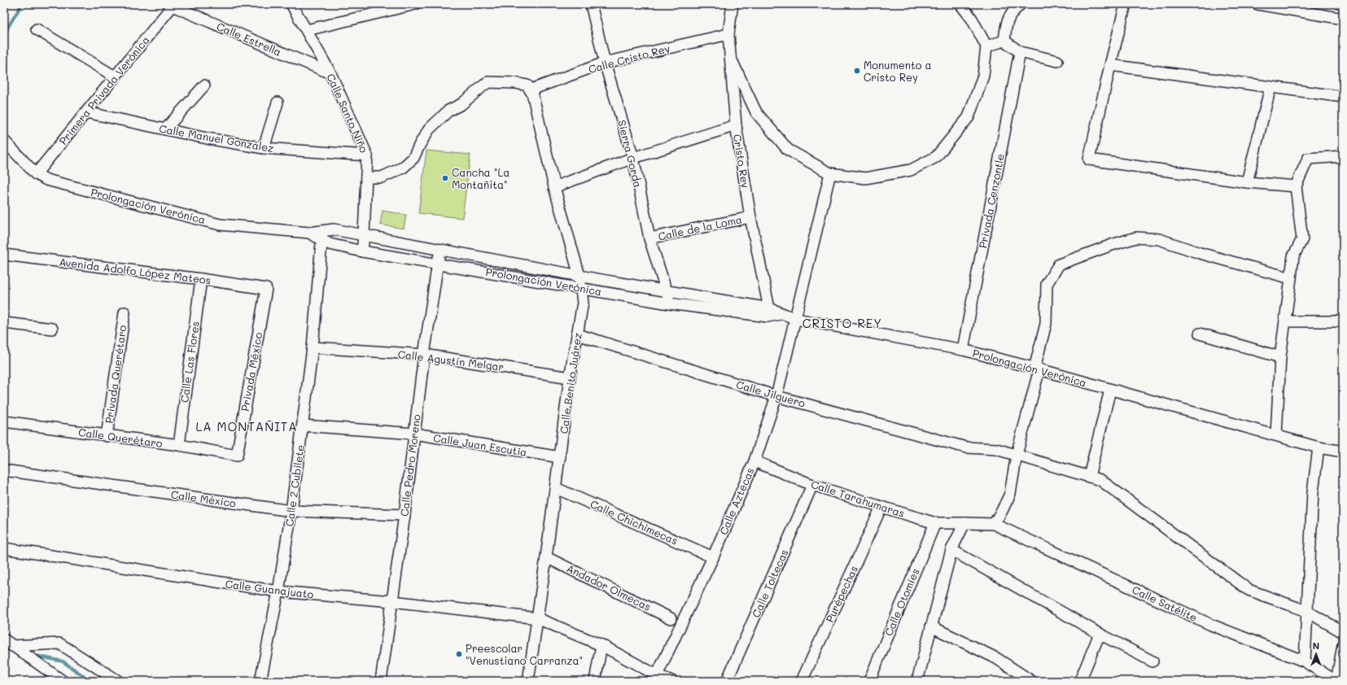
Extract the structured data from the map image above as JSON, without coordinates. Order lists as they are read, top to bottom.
{
  "streets": {
    "street": [
      "Calle Estrella",
      "Calle Cristo Rey",
      "Primera Privada Verónica",
      "Calle Santo Niño",
      "Calle Manuel González",
      "Sierra Gorda",
      "Cristo Rey",
      "Privada Cenzontle",
      "Prolongación Verónica",
      "Calle de la Loma",
      "Avenida Adolfo López Mateos",
      "Calle Agustín Melgar",
      "Calle Las Flores",
      "Privada México",
      "Privada Querétaro",
      "Calle Benito Juárez",
      "Calle Jilguero",
      "Calle Querétaro",
      "Calle Juan Escutia",
      "Calle Pedro Moreno",
      "Calle 2 Cubilete",
      "Calle México",
      "Calle Tarahumaras",
      "Calle Aztecas",
      "Calle Chichimecas",
      "Calle Toltecas",
      "Andador Olmecas",
      "Calle Guanajuato",
      "Purépechas",
      "Calle Otomíes",
      "Calle Satélite"
    ]
  },
  "crossings": [
    ["Calle Estrella", "Primera Privada Verónica"],
    ["Calle Estrella", "Calle Santo Niño"],
    ["Calle Cristo Rey", "Sierra Gorda"],
    ["Calle Cristo Rey", "Cristo Rey"],
    ["Calle Cristo Rey", "Calle Benito Juárez"],
    ["Primera Privada Verónica", "Calle Manuel González"],
    ["Primera Privada Verónica", "Prolongación Verónica"],
    ["Calle Santo Niño", "Calle Manuel González"],
    ["Calle Santo Niño", "Prolongación Verónica"],
    ["Sierra Gorda", "Prolongación Verónica"],
    ["Sierra Gorda", "Calle de la Loma"],
    ["Cristo Rey", "Prolongación Verónica"],
    ["Cristo Rey", "Calle de la Loma"],
    ["Privada Cenzontle", "Prolongación Verónica"],
    ["Prolongación Verónica", "Calle Benito Juárez"],
    ["Prolongación Verónica", "Calle Pedro Moreno"],
    ["Prolongación Verónica", "Calle 2 Cubilete"],
    ["Prolongación Verónica", "Calle Aztecas"],
    ["Avenida Adolfo López Mateos", "Calle Las Flores"],
    ["Avenida Adolfo López Mateos", "Privada México"],
    ["Calle Agustín Melgar", "Calle Benito Juárez"],
    ["Calle Agustín Melgar", "Calle Pedro Moreno"],
    ["Calle Agustín Melgar", "Calle 2 Cubilete"],
    ["Calle Las Flores", "Calle Querétaro"],
    ["Privada México", "Calle Querétaro"],
    ["Privada Querétaro", "Calle Querétaro"],
    ["Calle Benito Juárez", "Calle Jilguero"],
    ["Calle Benito Juárez", "Calle Juan Escutia"],
    ["Calle Benito Juárez", "Calle Chichimecas"],
    ["Calle Benito Juárez", "Andador Olmecas"],
    ["Calle Benito Juárez", "Calle Guanajuato"],
    ["Calle Jilguero", "Calle Aztecas"],
    ["Calle Juan Escutia", "Calle Pedro Moreno"],
    ["Calle Juan Escutia", "Calle 2 Cubilete"],
    ["Calle Pedro Moreno", "Calle México"],
    ["Calle Pedro Moreno", "Calle Guanajuato"],
    ["Calle 2 Cubilete", "Calle México"],
    ["Calle 2 Cubilete", "Calle Guanajuato"],
    ["Calle Tarahumaras", "Calle Aztecas"],
    ["Calle Tarahumaras", "Calle Toltecas"],
    ["Calle Tarahumaras", "Purépechas"],
    ["Calle Tarahumaras", "Calle Otomíes"],
    ["Calle Aztecas", "Calle Chichimecas"],
    ["Calle Aztecas", "Calle Guanajuato"]
  ],
  "districts": ["CRISTO REY", "LA MONTAÑITA"],
  "places": ["Monumento a Cristo Rey", "Cancha \"La Montañita\"", "Preescolar \"Venustiano Carranza\""],
  "north": "top"
}
